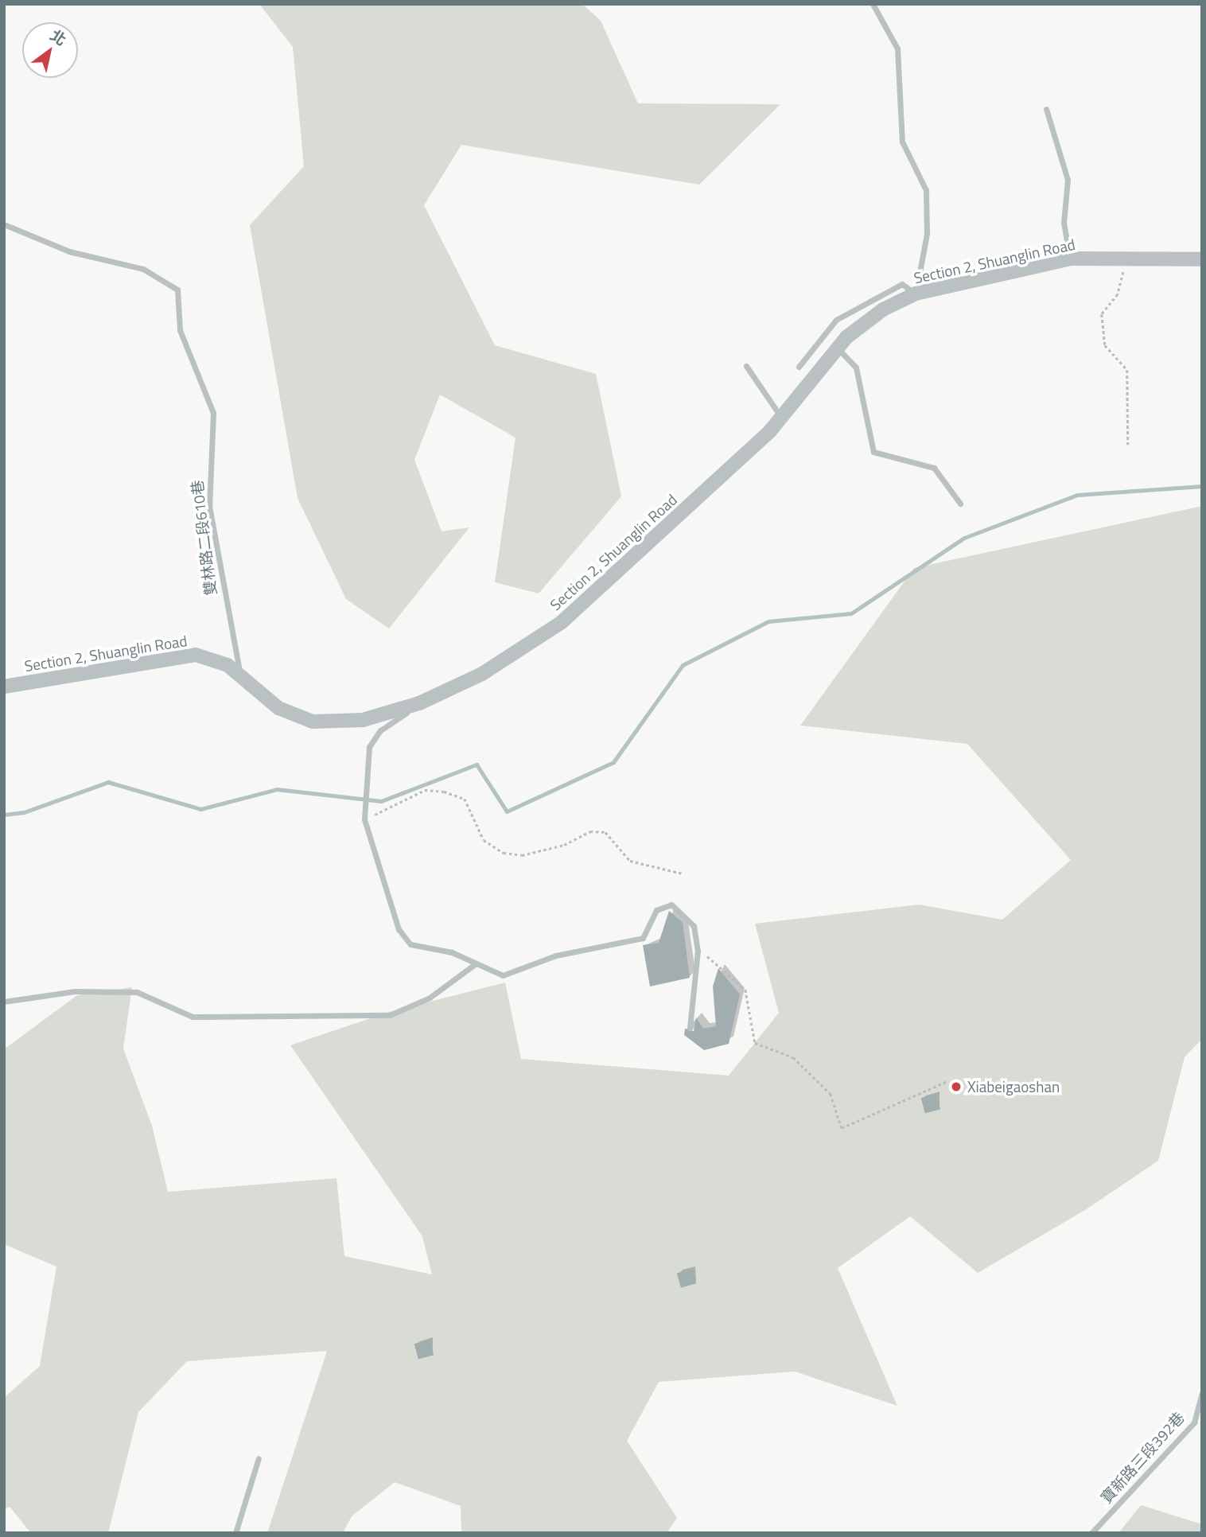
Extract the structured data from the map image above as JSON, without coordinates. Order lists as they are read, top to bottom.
{
  "streets": {
    "street": ["Section 2, Shuanglin Road"],
    "lane": ["雙林路二段610巷", "寶新路三段392巷"]
  },
  "crossings": [
    ["Section 2, Shuanglin Road", "雙林路二段610巷"]
  ],
  "places": ["Xiabeigaoshan"],
  "north": "top right"
}
